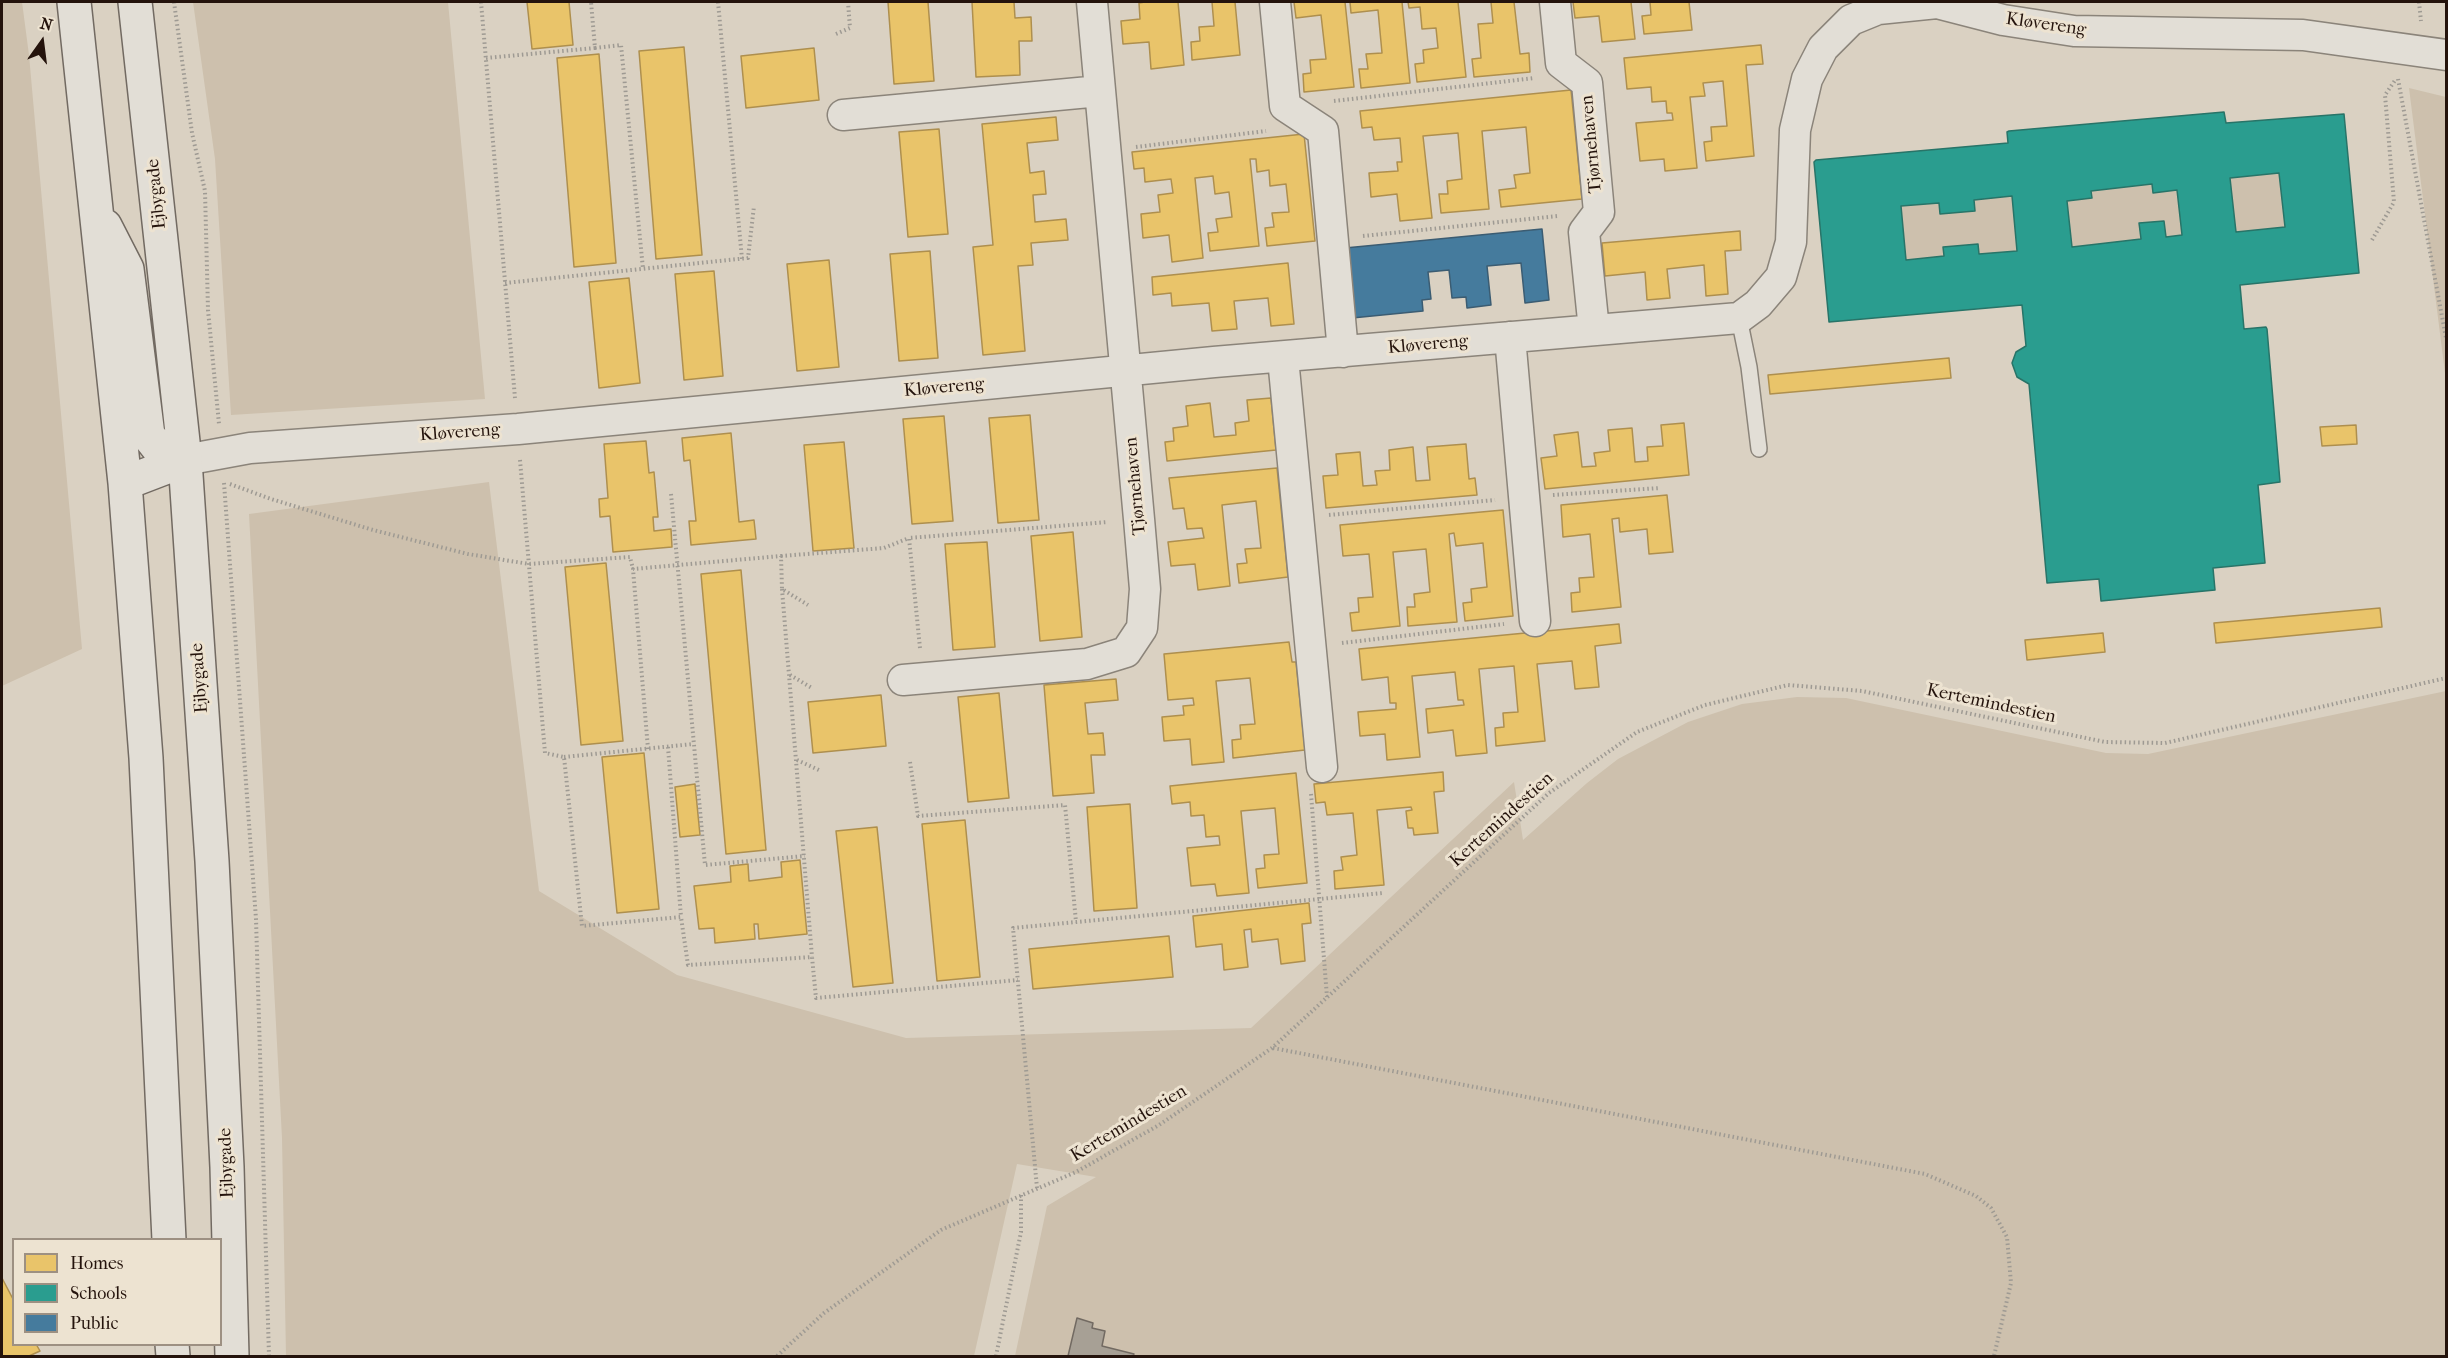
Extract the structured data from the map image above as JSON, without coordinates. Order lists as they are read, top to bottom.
{
  "streets": {
    "main road": ["Ejbygade"],
    "street": ["Kløvereng", "Tjørnehaven"],
    "path": ["Kertemindestien"]
  },
  "crossings": [
    ["Kløvereng", "Tjørnehaven"],
    ["Kløvereng", "Ejbygade"]
  ],
  "legend": ["Homes", "Schools", "Public"],
  "north": "top"
}
